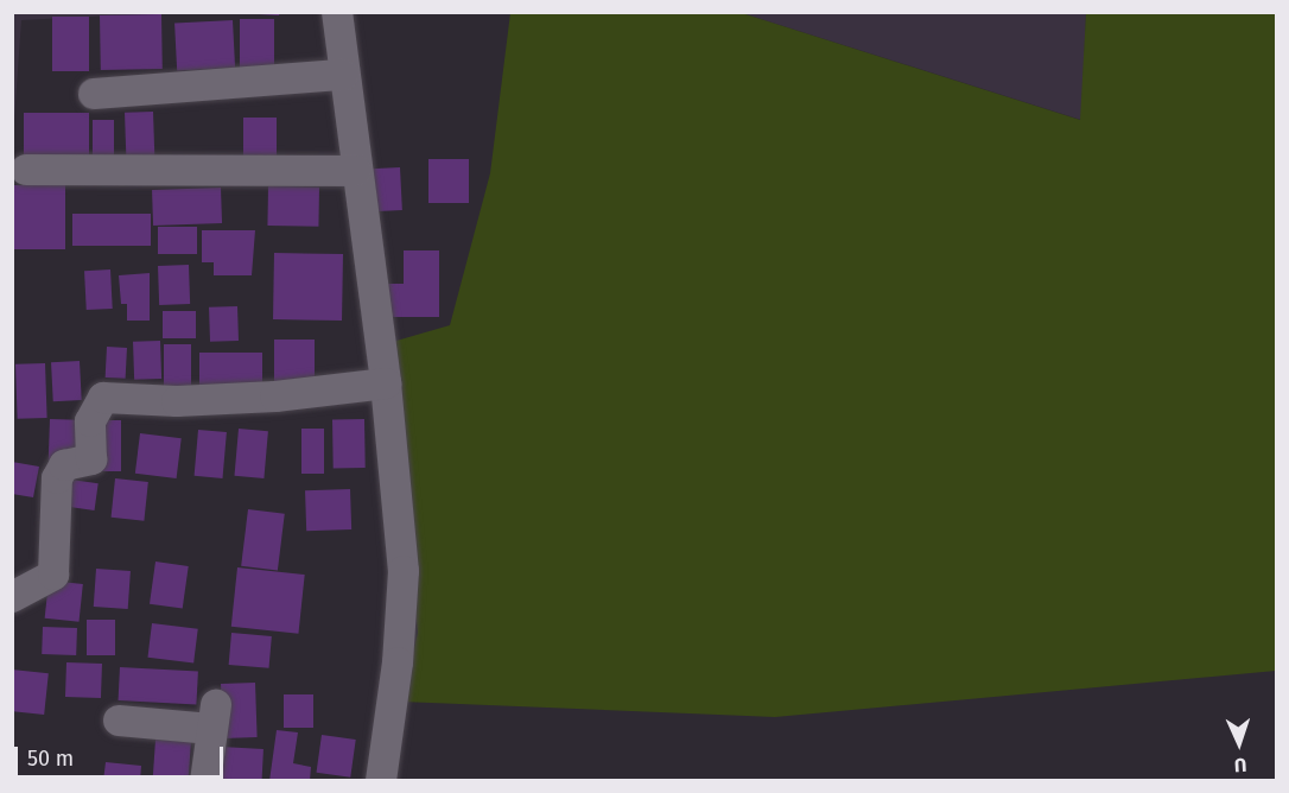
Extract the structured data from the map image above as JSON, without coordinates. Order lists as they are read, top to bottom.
{
  "scale_bar": "50 m",
  "north": "bottom"
}
